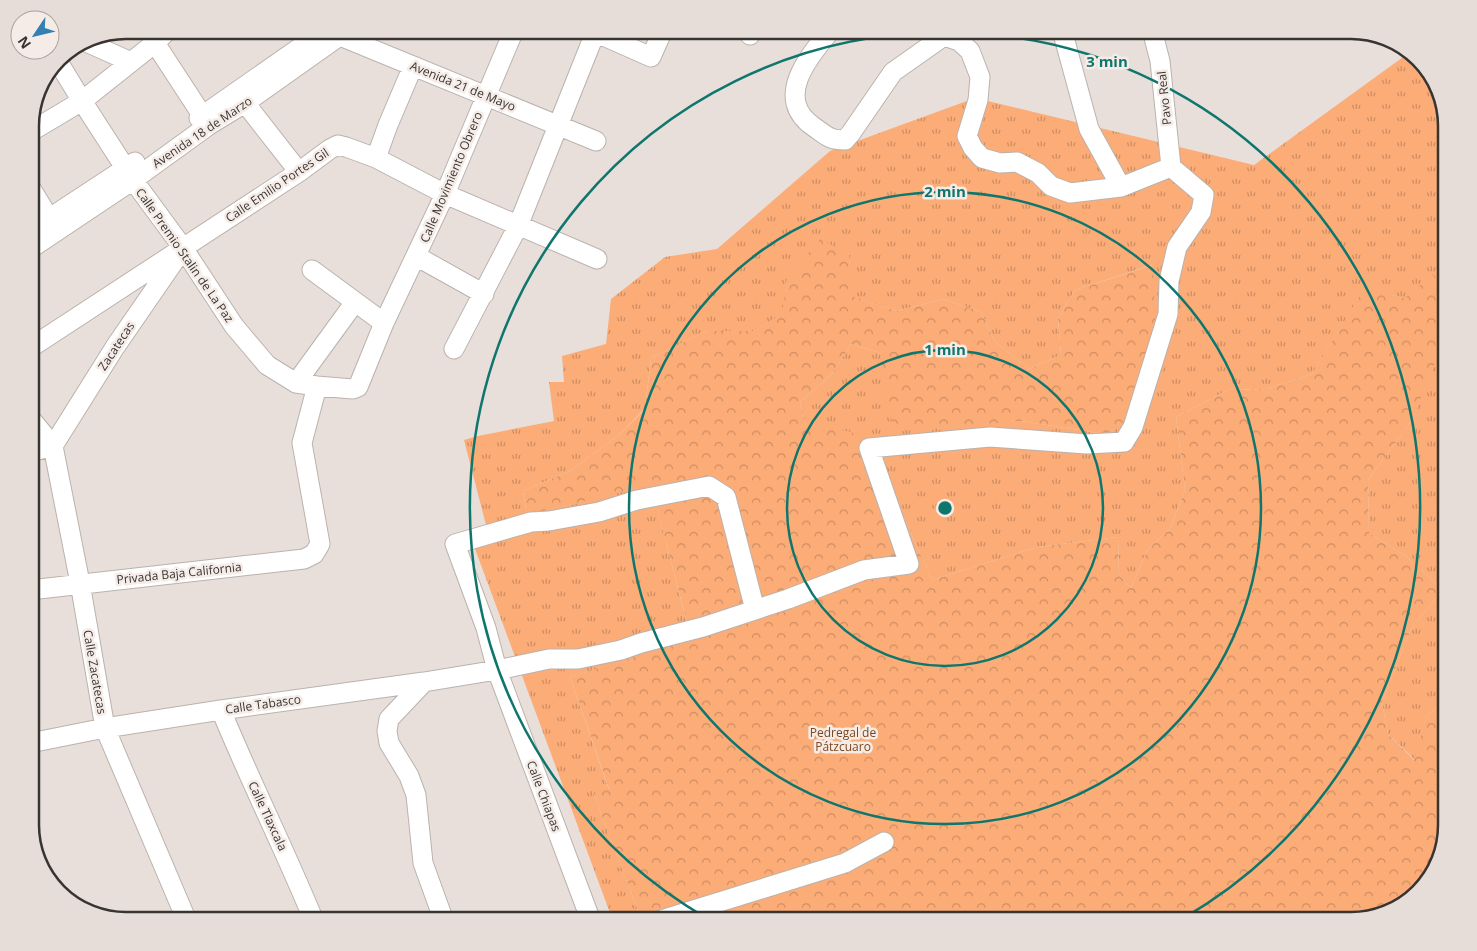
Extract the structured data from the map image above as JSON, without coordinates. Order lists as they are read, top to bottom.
{
  "streets": {
    "street": [
      "Avenida 21 de Mayo",
      "Pavo Real",
      "Avenida 18 de Marzo",
      "Calle Movimiento Obrero",
      "Calle Emilio Portes Gil",
      "Calle Premio Stalin de La Paz",
      "Zacatecas",
      "Privada Baja California",
      "Calle Zacatecas",
      "Calle Tabasco",
      "Calle Chiapas",
      "Calle Tlaxcala"
    ]
  },
  "crossings": [
    ["Avenida 21 de Mayo", "Calle Movimiento Obrero"],
    ["Pavo Real", "Calle Tabasco"],
    ["Avenida 18 de Marzo", "Calle Premio Stalin de La Paz"],
    ["Calle Movimiento Obrero", "Calle Emilio Portes Gil"],
    ["Calle Movimiento Obrero", "Calle Premio Stalin de La Paz"],
    ["Calle Emilio Portes Gil", "Calle Premio Stalin de La Paz"],
    ["Calle Emilio Portes Gil", "Zacatecas"],
    ["Calle Premio Stalin de La Paz", "Zacatecas"],
    ["Calle Premio Stalin de La Paz", "Privada Baja California"],
    ["Zacatecas", "Calle Zacatecas"],
    ["Privada Baja California", "Calle Zacatecas"],
    ["Calle Zacatecas", "Calle Tabasco"],
    ["Calle Tabasco", "Calle Chiapas"],
    ["Calle Tabasco", "Calle Tlaxcala"]
  ],
  "parks": ["Pedregal de Pátzcuaro"],
  "north": "bottom left",
  "rings": ["3 min", "2 min", "1 min"]
}
